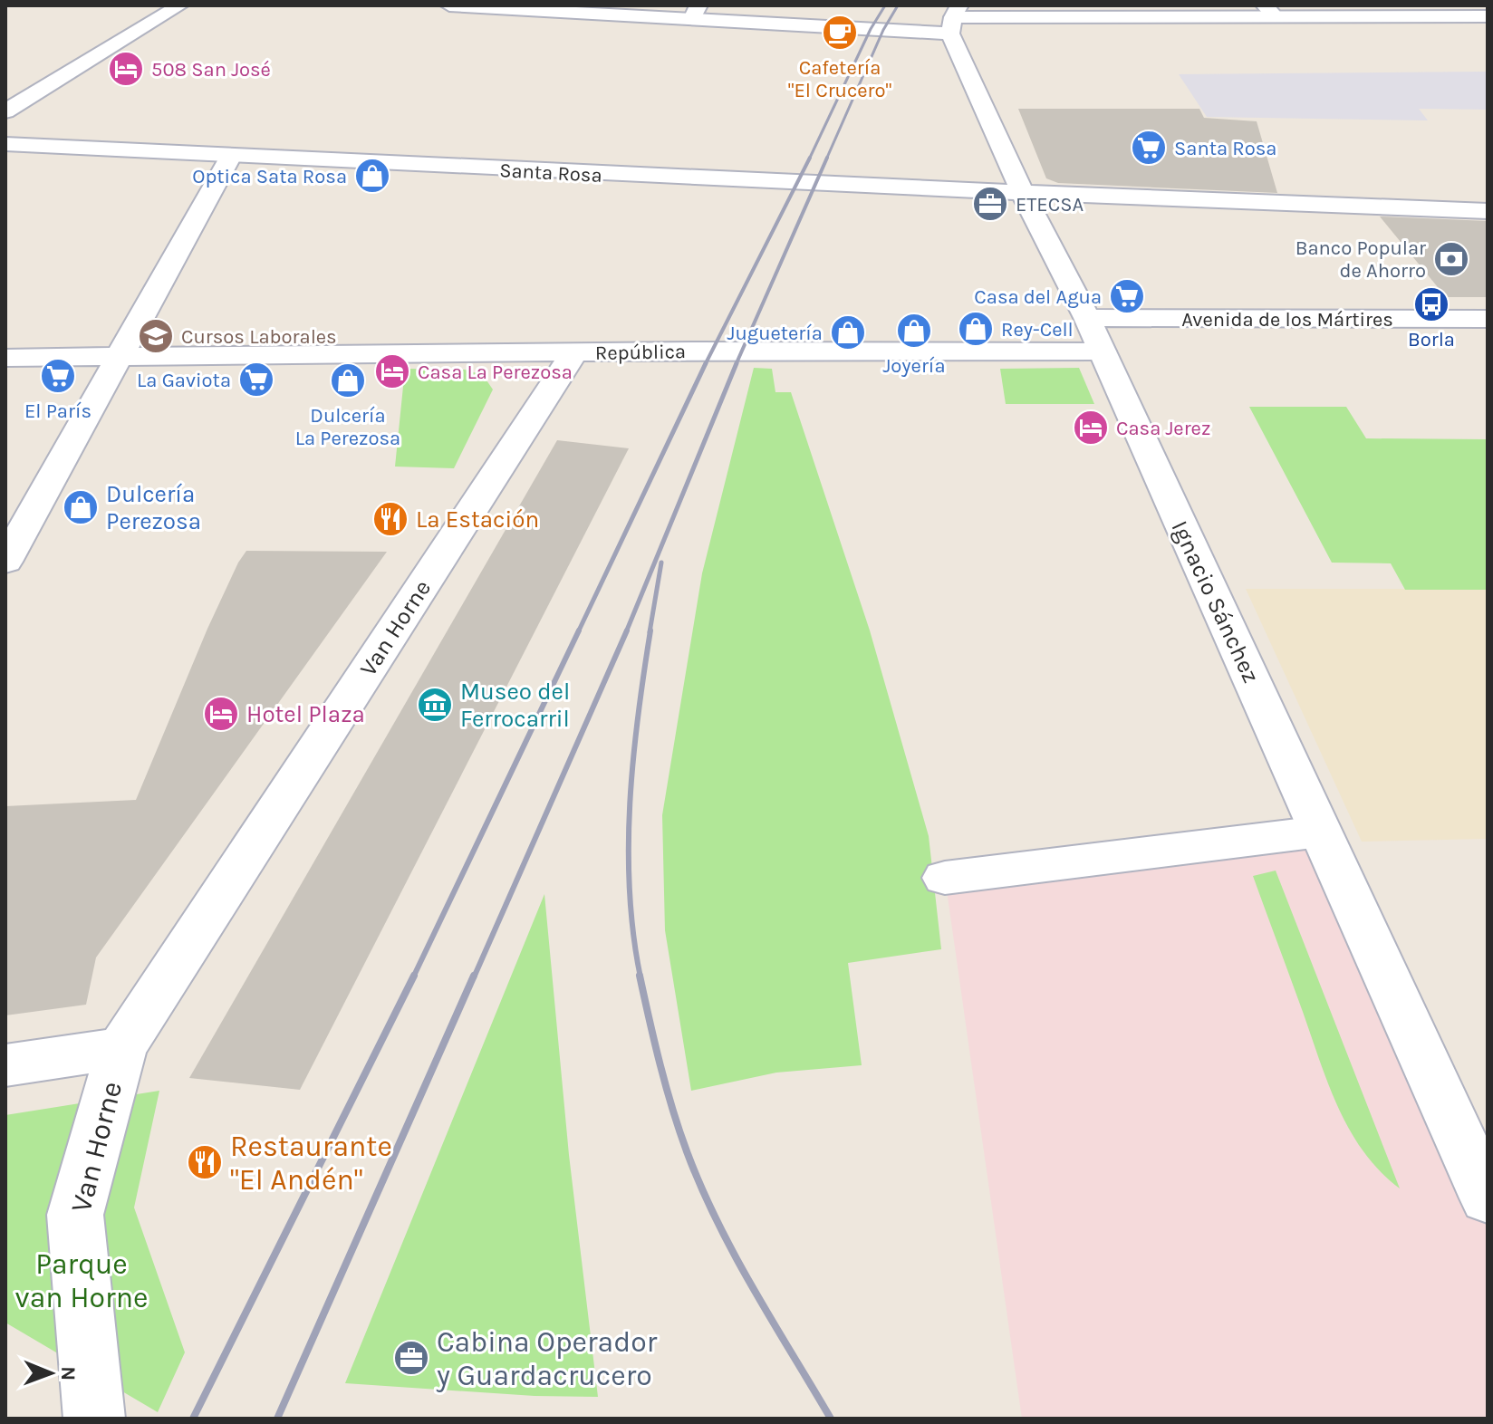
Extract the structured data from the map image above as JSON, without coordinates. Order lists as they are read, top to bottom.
{
  "streets": {
    "street": [
      "Santa Rosa",
      "Avenida de los Mártires",
      "República",
      "Ignacio Sánchez",
      "Van Horne"
    ]
  },
  "crossings": [
    ["Santa Rosa", "Ignacio Sánchez"],
    ["Avenida de los Mártires", "República"],
    ["Avenida de los Mártires", "Ignacio Sánchez"],
    ["República", "Ignacio Sánchez"],
    ["República", "Van Horne"]
  ],
  "parks": ["Parque van Horne"],
  "places": {
    "cafe": ["Cafetería \"El Crucero\""],
    "hotel": [
      "508 San José",
      "Casa La Perezosa",
      "Casa Jerez",
      "Hotel Plaza"
    ],
    "supermarket": [
      "Santa Rosa",
      "Casa del Agua",
      "El París",
      "La Gaviota"
    ],
    "shop": [
      "Optica Sata Rosa",
      "Rey-Cell",
      "Joyería",
      "Juguetería",
      "Dulcería La Perezosa",
      "Dulcería Perezosa"
    ],
    "office": ["ETECSA", "Cabina Operador y Guardacrucero"],
    "bank": ["Banco Popular de Ahorro"],
    "bus stop": ["Borla"],
    "school or university": ["Cursos Laborales"],
    "restaurant": ["La Estación", "Restaurante \"El Andén\""],
    "museum": ["Museo del Ferrocarril"]
  },
  "north": "right"
}
